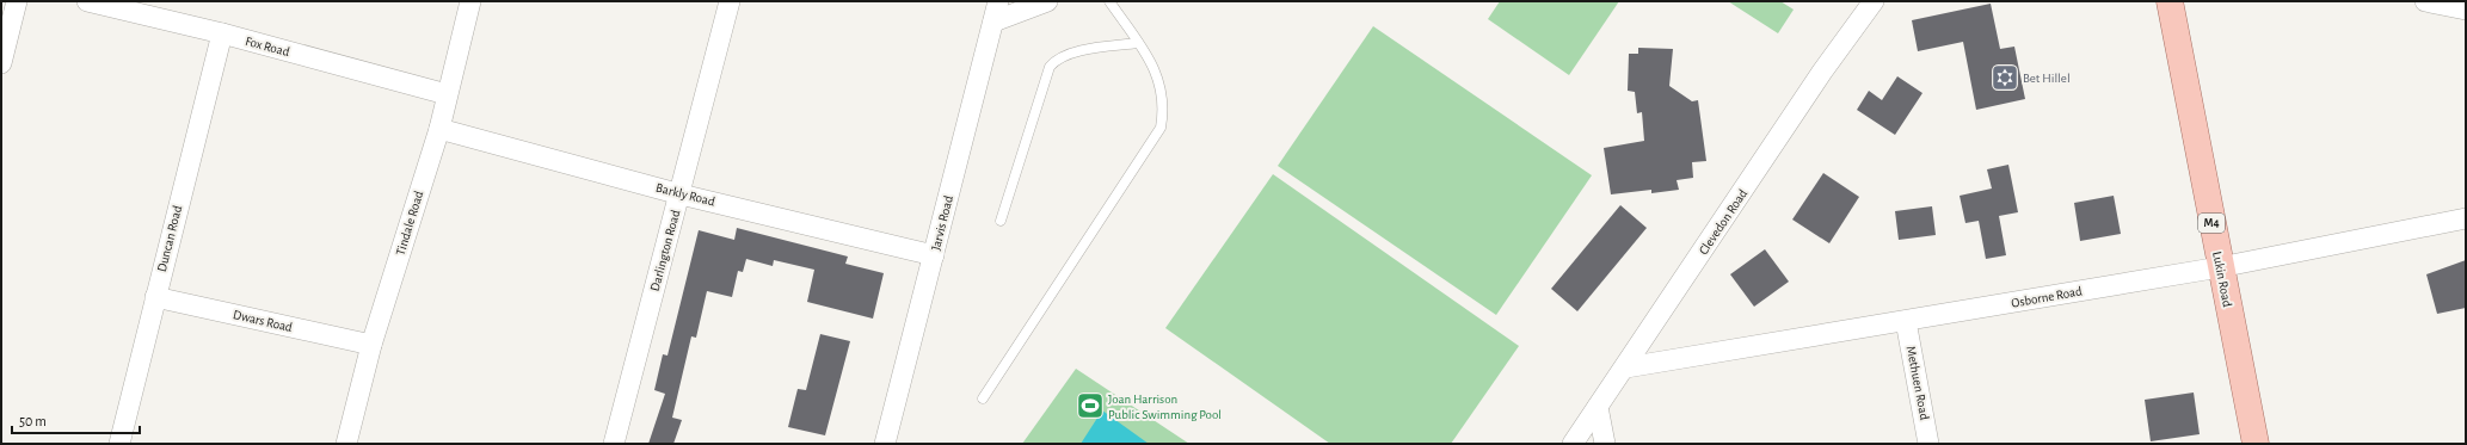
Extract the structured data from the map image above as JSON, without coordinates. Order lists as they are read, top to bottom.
{
  "streets": {
    "main road": ["M4", "Lukin Road"],
    "street": [
      "Fox Road",
      "Barkly Road",
      "Clevedon Road",
      "Tindale Road",
      "Jarvis Road",
      "Duncan Road",
      "Darlington Road",
      "Osborne Road",
      "Dwars Road",
      "Methuen Road"
    ]
  },
  "crossings": [
    ["Fox Road", "Tindale Road"],
    ["Fox Road", "Duncan Road"],
    ["Barkly Road", "Tindale Road"],
    ["Barkly Road", "Jarvis Road"],
    ["Barkly Road", "Darlington Road"],
    ["Clevedon Road", "Osborne Road"],
    ["Tindale Road", "Dwars Road"],
    ["Duncan Road", "Dwars Road"],
    ["Lukin Road", "Osborne Road"],
    ["Osborne Road", "Methuen Road"]
  ],
  "places": {
    "synagogue": ["Bet Hillel"],
    "sports": ["Joan Harrison Public Swimming Pool"]
  },
  "scale_bar": "50 m"
}
